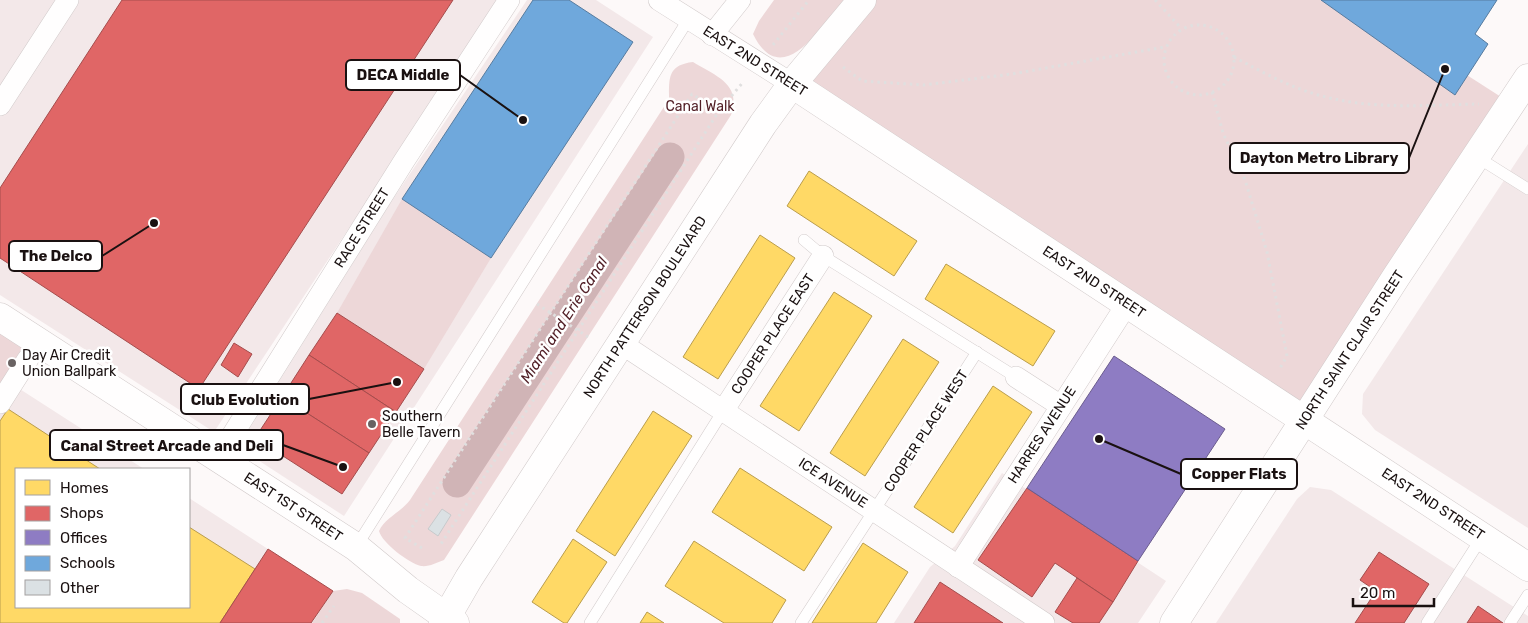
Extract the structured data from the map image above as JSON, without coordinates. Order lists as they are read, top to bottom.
{
  "streets": {
    "main road": [
      "EAST 2ND STREET",
      "NORTH PATTERSON BOULEVARD",
      "NORTH SAINT CLAIR STREET",
      "EAST 1ST STREET"
    ],
    "street": [
      "RACE STREET",
      "COOPER PLACE EAST",
      "HARRES AVENUE",
      "ICE AVENUE"
    ],
    "lane": ["COOPER PLACE WEST"]
  },
  "crossings": [
    ["EAST 2ND STREET", "NORTH PATTERSON BOULEVARD"],
    ["EAST 2ND STREET", "NORTH SAINT CLAIR STREET"],
    ["EAST 2ND STREET", "HARRES AVENUE"],
    ["RACE STREET", "EAST 1ST STREET"],
    ["NORTH PATTERSON BOULEVARD", "ICE AVENUE"],
    ["NORTH PATTERSON BOULEVARD", "EAST 1ST STREET"],
    ["COOPER PLACE EAST", "ICE AVENUE"],
    ["COOPER PLACE WEST", "ICE AVENUE"],
    ["HARRES AVENUE", "ICE AVENUE"]
  ],
  "water": ["Miami and Erie Canal"],
  "parks": ["Canal Walk"],
  "places": [
    "Dayton Metro Library",
    "DECA Middle",
    "The Delco",
    "Day Air Credit Union Ballpark",
    "Club Evolution",
    "Southern Belle Tavern",
    "Copper Flats",
    "Canal Street Arcade and Deli"
  ],
  "legend": [
    "Homes",
    "Shops",
    "Offices",
    "Schools",
    "Other"
  ],
  "scale_bar": "20 m"
}
